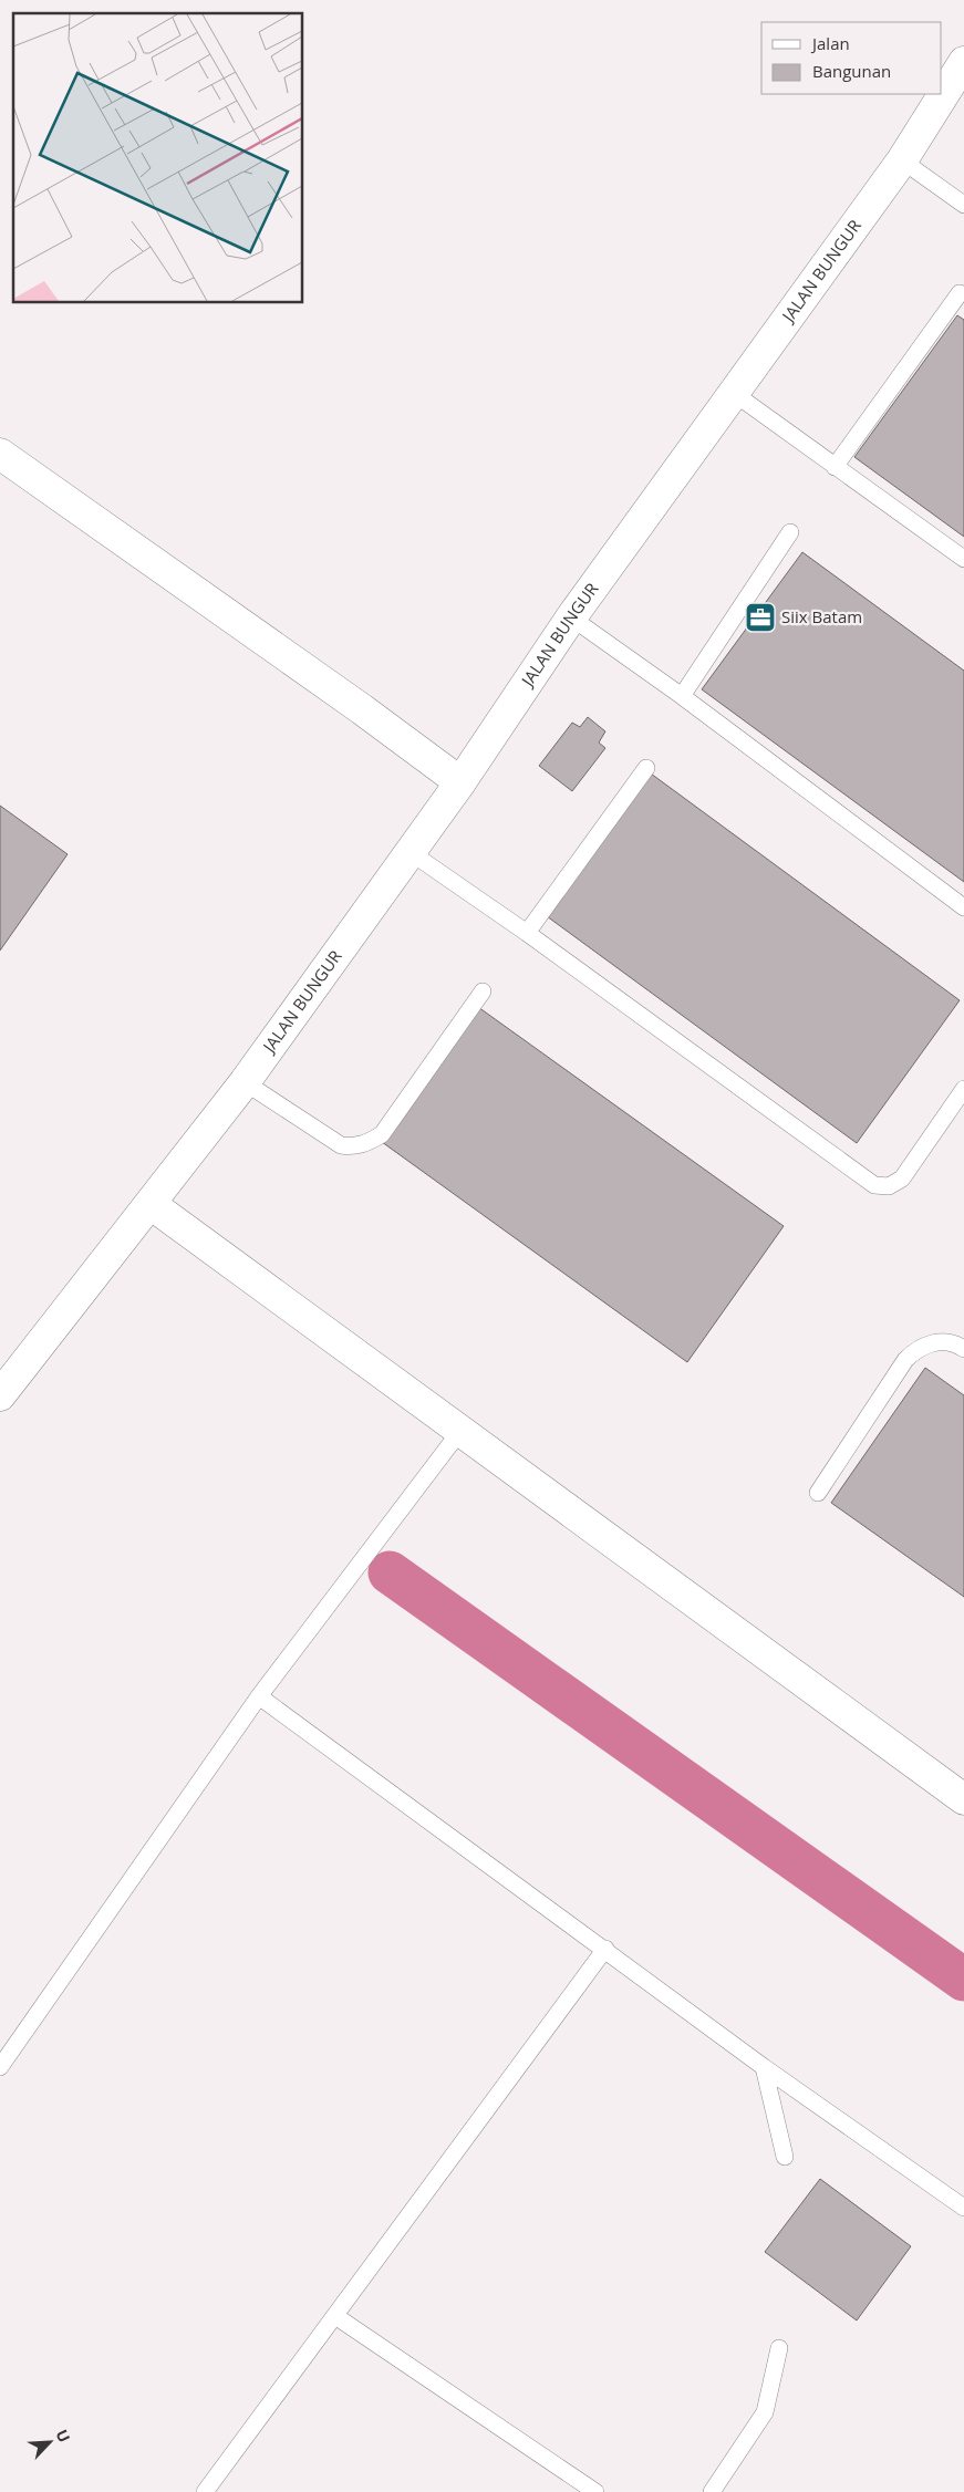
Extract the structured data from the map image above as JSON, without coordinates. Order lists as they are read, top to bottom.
{
  "streets": {
    "street": ["JALAN BUNGUR"]
  },
  "places": {
    "office": ["Siix Batam"]
  },
  "legend": ["Jalan", "Bangunan"],
  "north": "top right"
}
